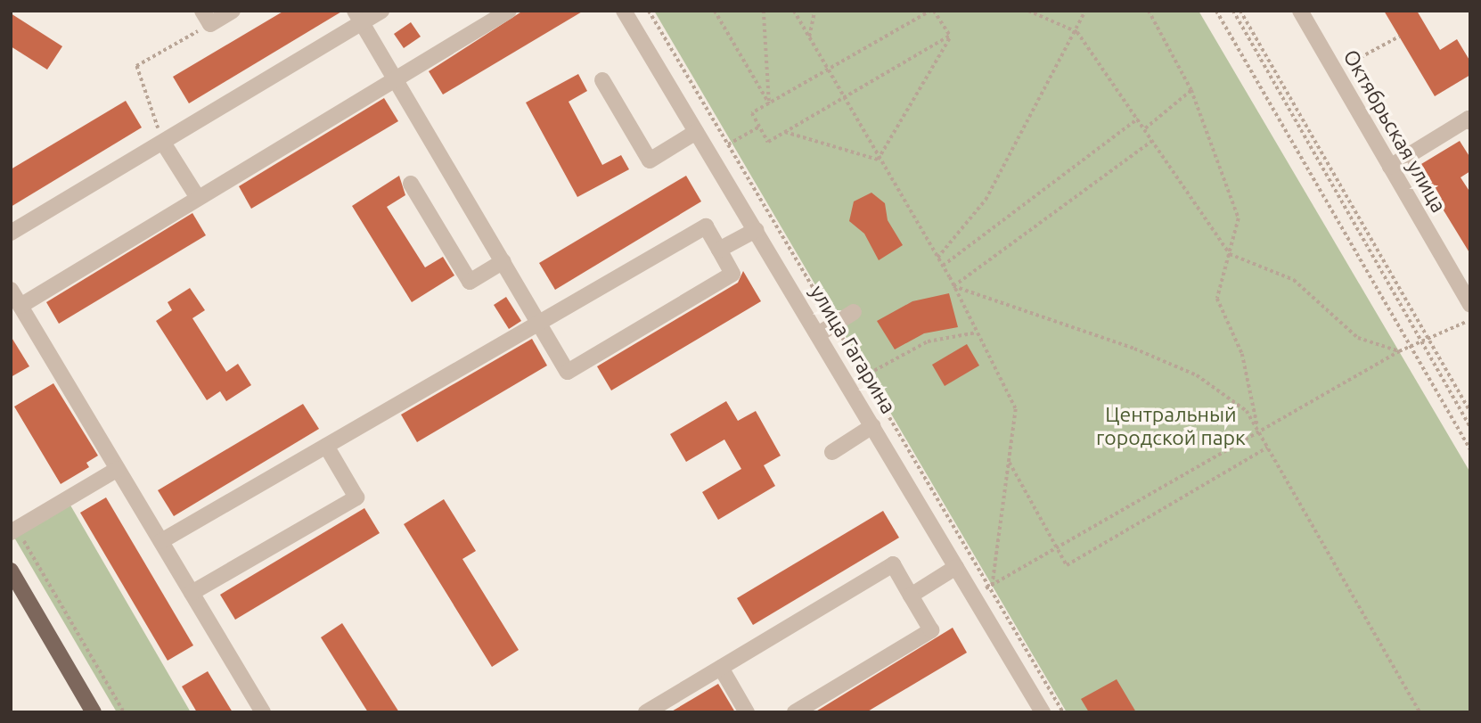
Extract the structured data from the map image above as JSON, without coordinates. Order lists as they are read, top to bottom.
{
  "streets": {
    "street": ["Октябрьская улица", "улица Гагарина"]
  },
  "parks": ["Центральный городской парк"]
}
